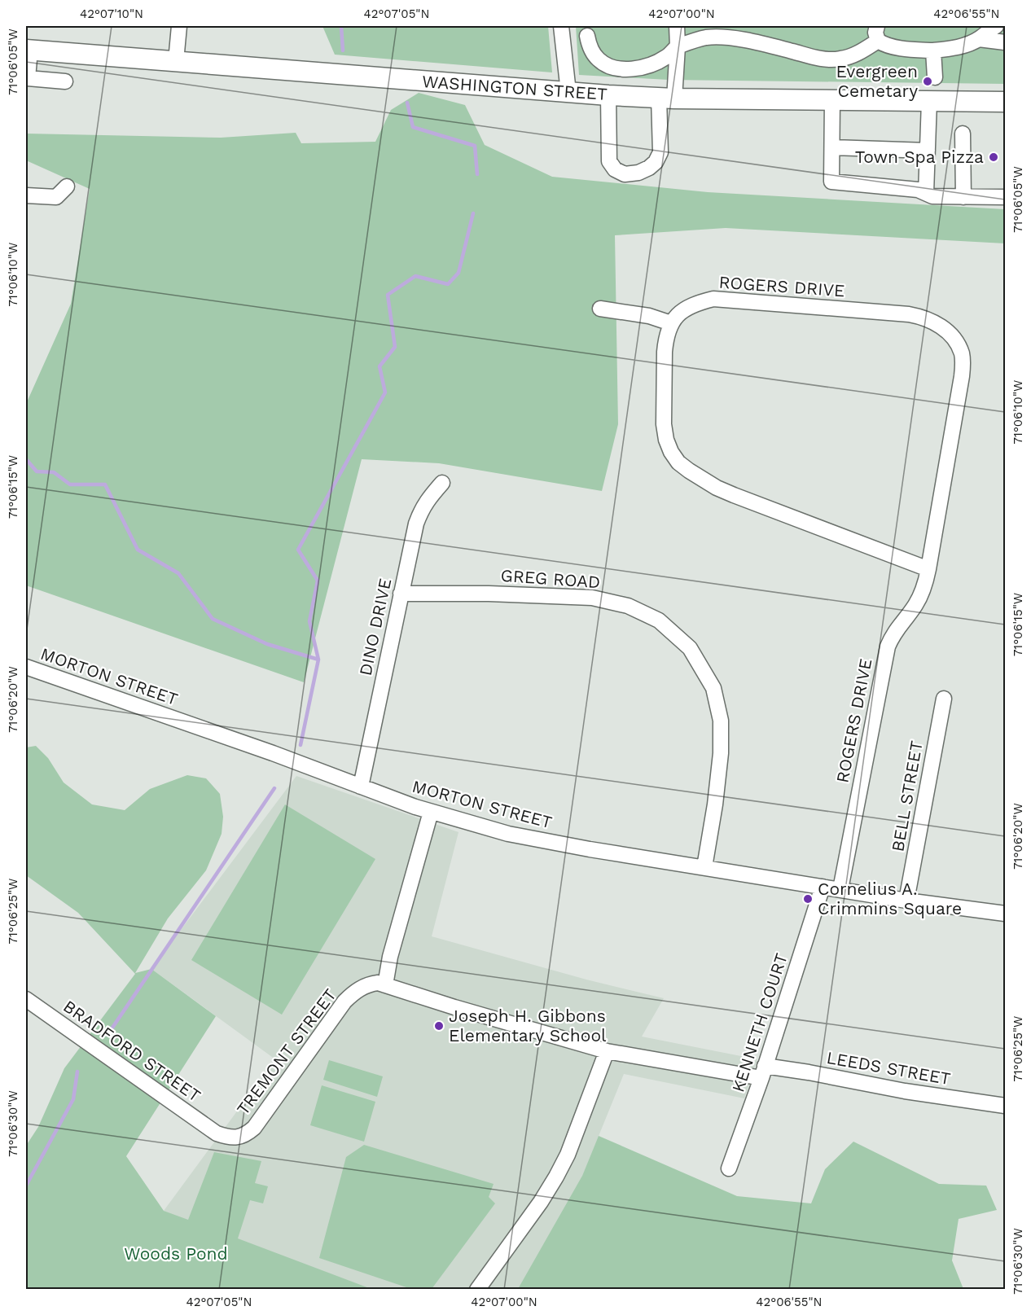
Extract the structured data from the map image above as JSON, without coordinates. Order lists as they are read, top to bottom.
{
  "streets": {
    "main road": ["WASHINGTON STREET"],
    "street": [
      "ROGERS DRIVE",
      "GREG ROAD",
      "DINO DRIVE",
      "MORTON STREET",
      "BELL STREET",
      "KENNETH COURT",
      "BRADFORD STREET",
      "TREMONT STREET",
      "LEEDS STREET"
    ]
  },
  "crossings": [
    ["ROGERS DRIVE", "MORTON STREET"],
    ["GREG ROAD", "DINO DRIVE"],
    ["GREG ROAD", "MORTON STREET"],
    ["DINO DRIVE", "MORTON STREET"],
    ["MORTON STREET", "BELL STREET"],
    ["MORTON STREET", "KENNETH COURT"],
    ["KENNETH COURT", "LEEDS STREET"],
    ["BRADFORD STREET", "TREMONT STREET"],
    ["TREMONT STREET", "LEEDS STREET"]
  ],
  "parks": ["Woods Pond"],
  "places": [
    "Evergreen Cemetary",
    "Town Spa Pizza",
    "Cornelius A. Crimmins Square",
    "Joseph H. Gibbons Elementary School"
  ],
  "coordinates": [
    "42°07'10\"N",
    "42°07'05\"N",
    "42°07'00\"N",
    "42°06'55\"N",
    "71°06'05\"W",
    "71°06'10\"W",
    "71°06'15\"W",
    "71°06'20\"W",
    "71°06'25\"W",
    "71°06'30\"W"
  ]
}
